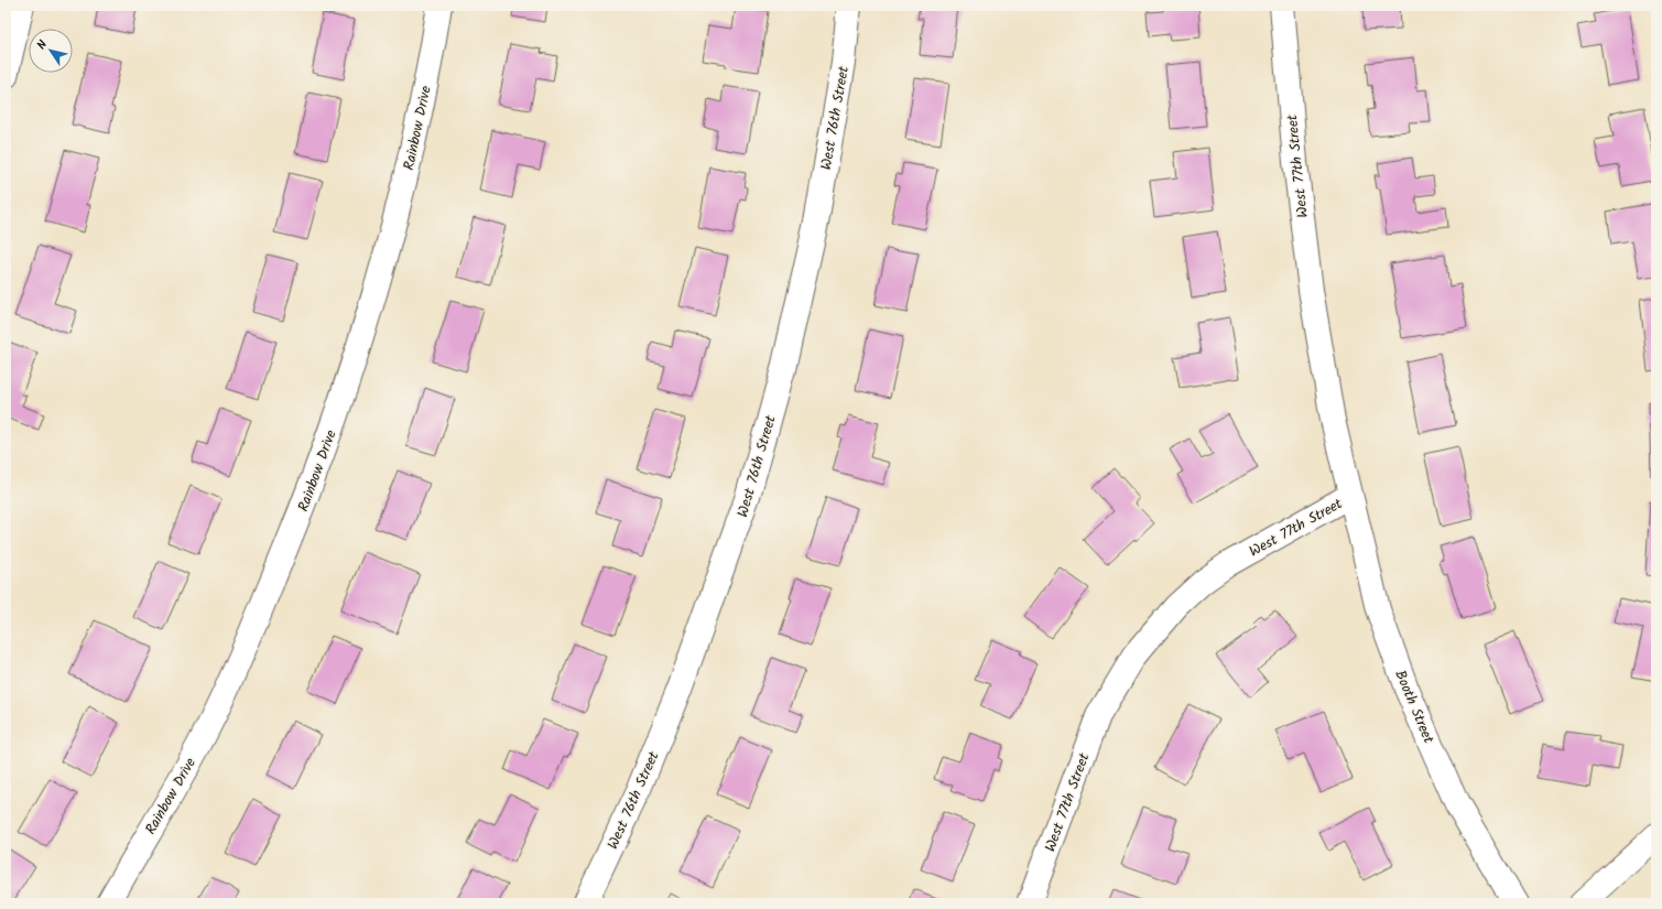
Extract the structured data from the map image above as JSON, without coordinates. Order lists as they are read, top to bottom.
{
  "streets": {
    "street": [
      "West 76th Street",
      "Rainbow Drive",
      "West 77th Street",
      "Booth Street"
    ]
  },
  "crossings": [
    ["West 77th Street", "Booth Street"]
  ],
  "north": "top left"
}
